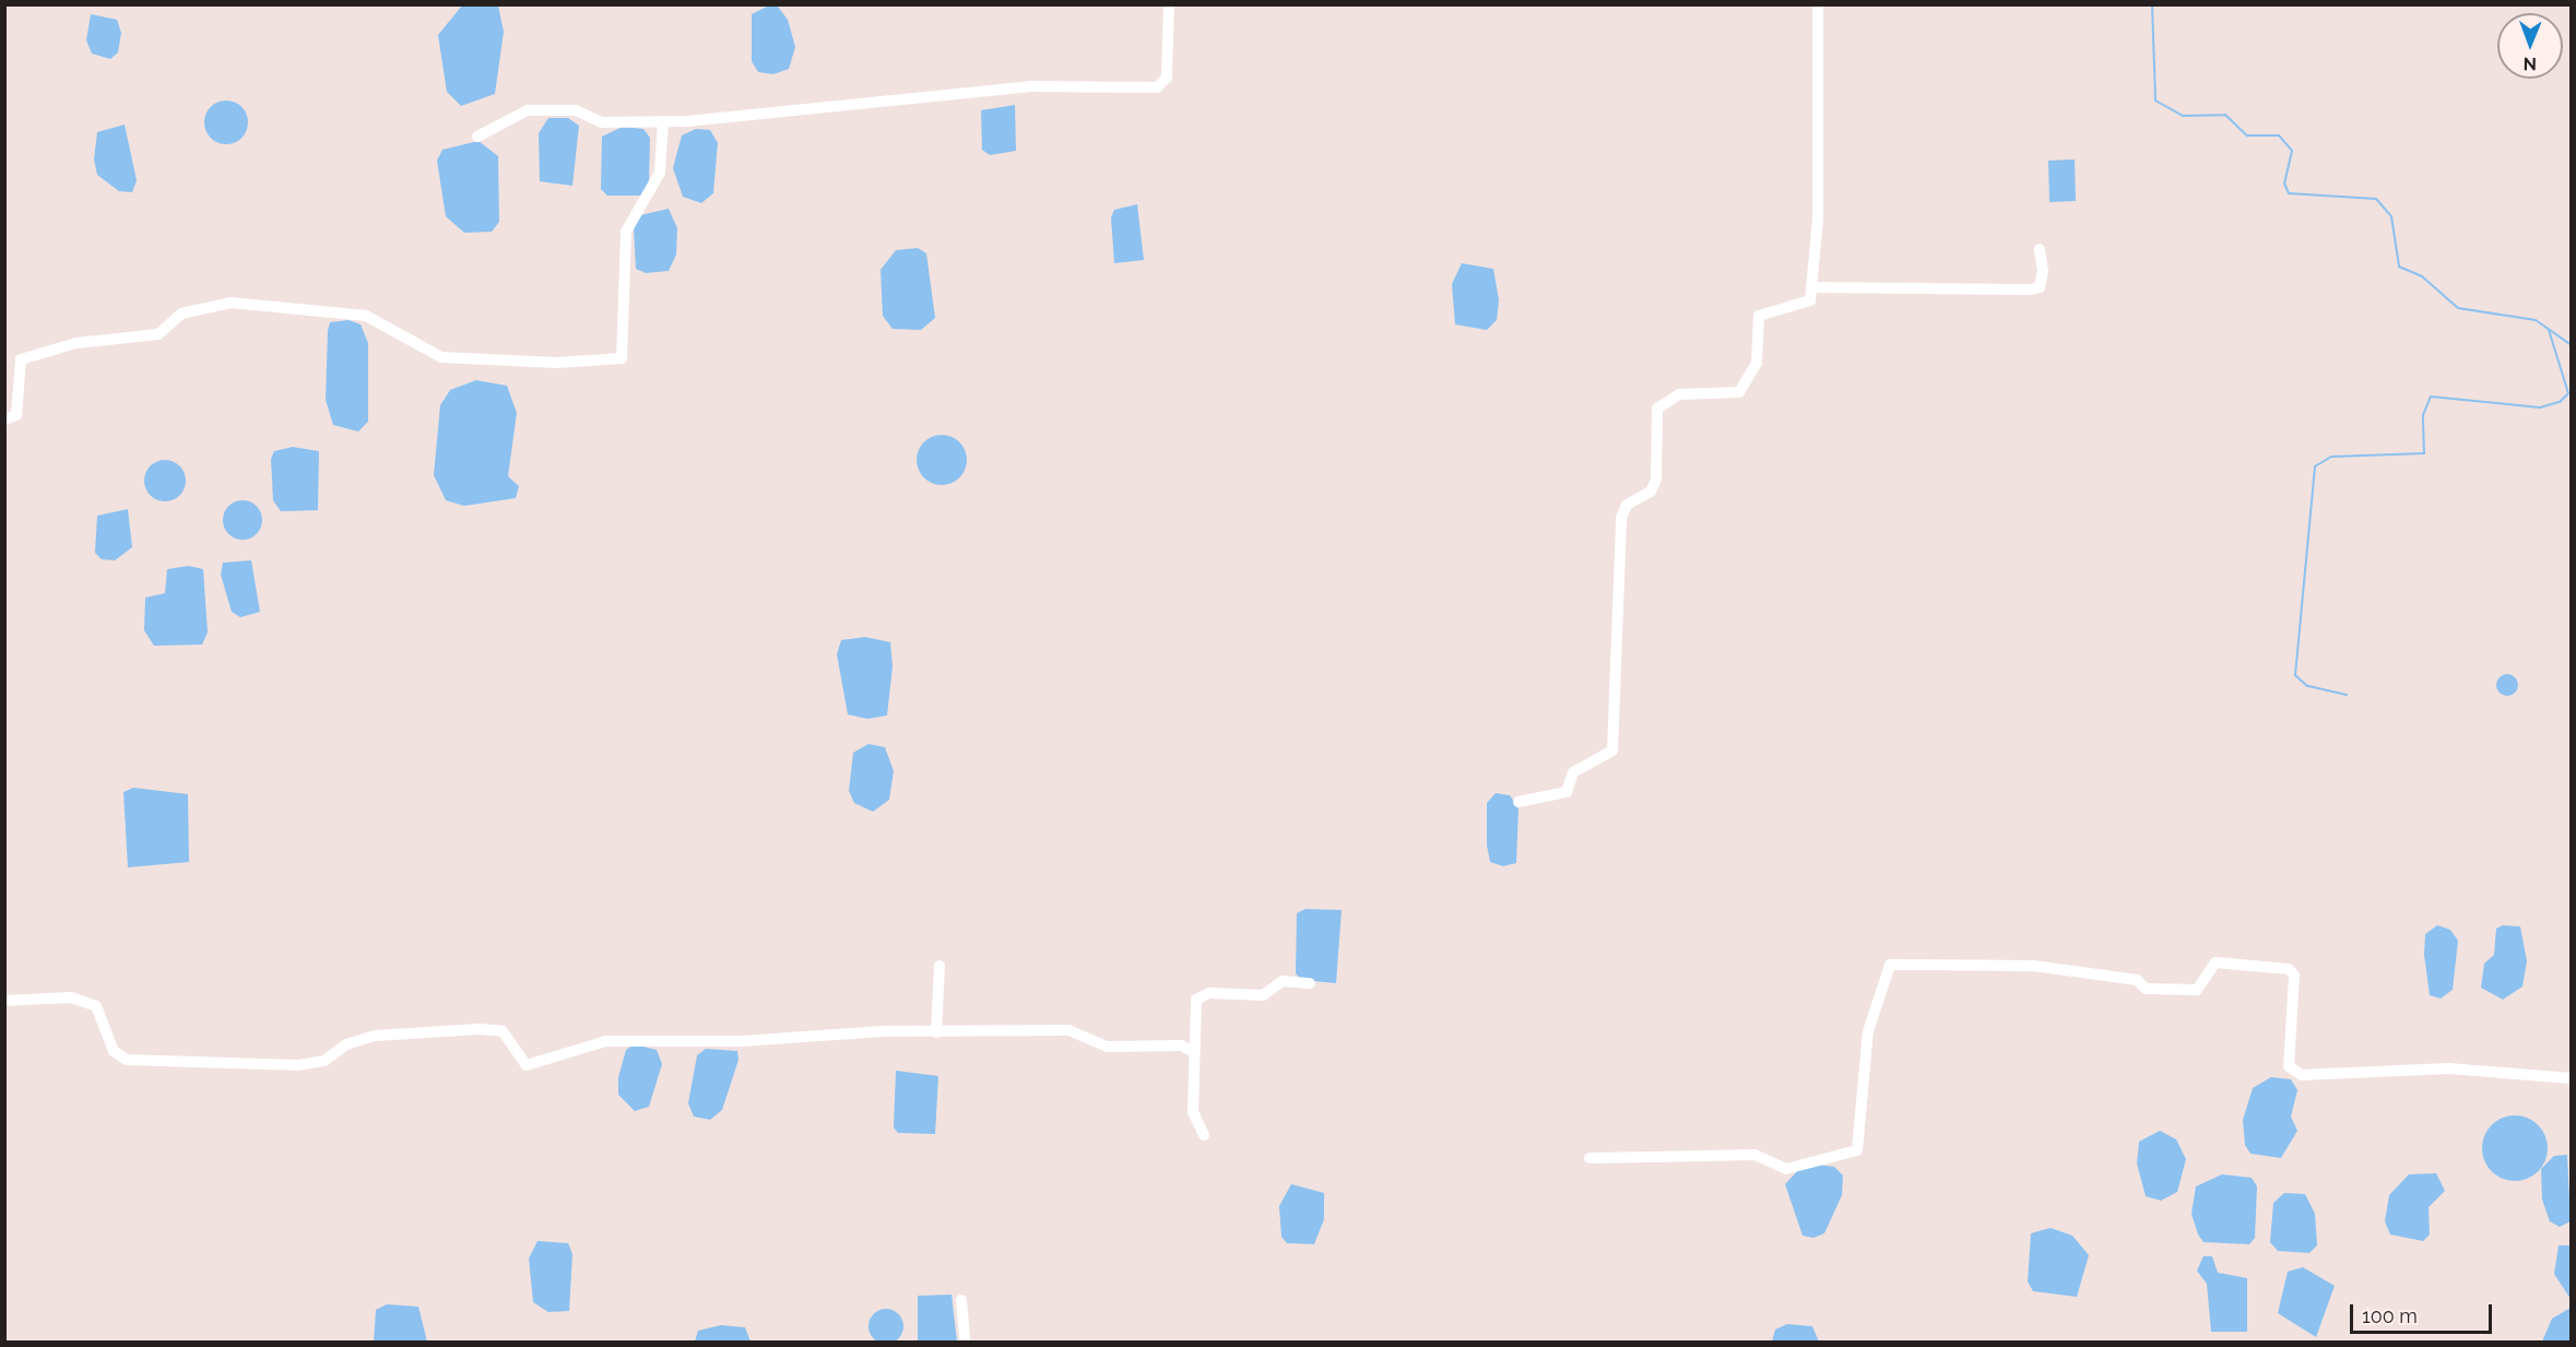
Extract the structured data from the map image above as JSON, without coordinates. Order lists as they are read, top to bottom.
{
  "scale_bar": "100 m",
  "north": "bottom"
}
